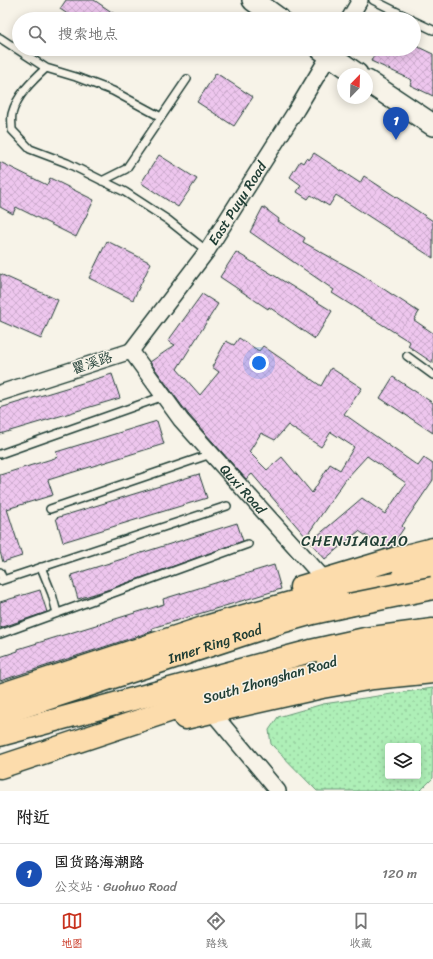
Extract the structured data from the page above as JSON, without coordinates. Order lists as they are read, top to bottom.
{
  "streets": {
    "main road": ["Inner Ring Road", "South Zhongshan Road"],
    "street": ["East Puyu Road", "瞿溪路", "Quxi Road"]
  },
  "crossings": [
    ["East Puyu Road", "瞿溪路"],
    ["瞿溪路", "Quxi Road"]
  ],
  "districts": ["CHENJIAQIAO"],
  "north": "top right",
  "page": {
    "search": "搜索地点",
    "pins": "1",
    "heading": "附近",
    "list": [
      {
        "mark": "1",
        "name": "国货路海潮路",
        "note": "公交站 · Guohuo Road",
        "value": "120 m"
      }
    ],
    "nav": ["地图", "路线", "收藏"]
  }
}
